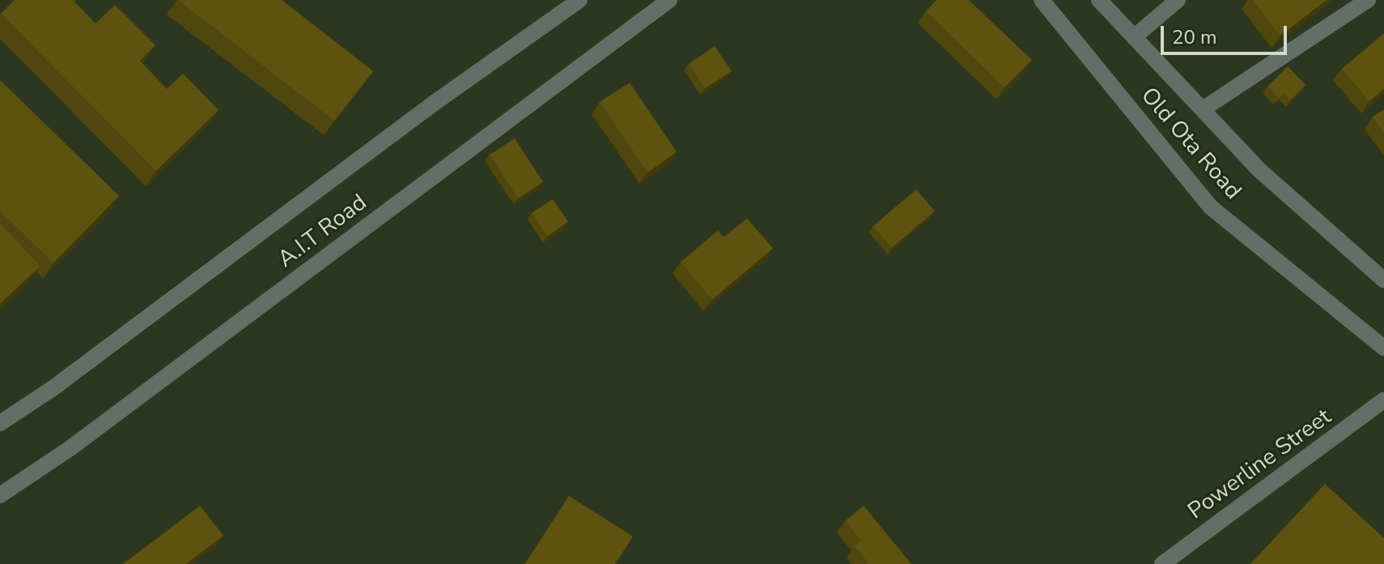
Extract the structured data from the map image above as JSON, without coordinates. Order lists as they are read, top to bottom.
{
  "streets": {
    "street": ["Old Ota Road", "A.I.T Road", "Powerline Street"]
  },
  "scale_bar": "20 m"
}
